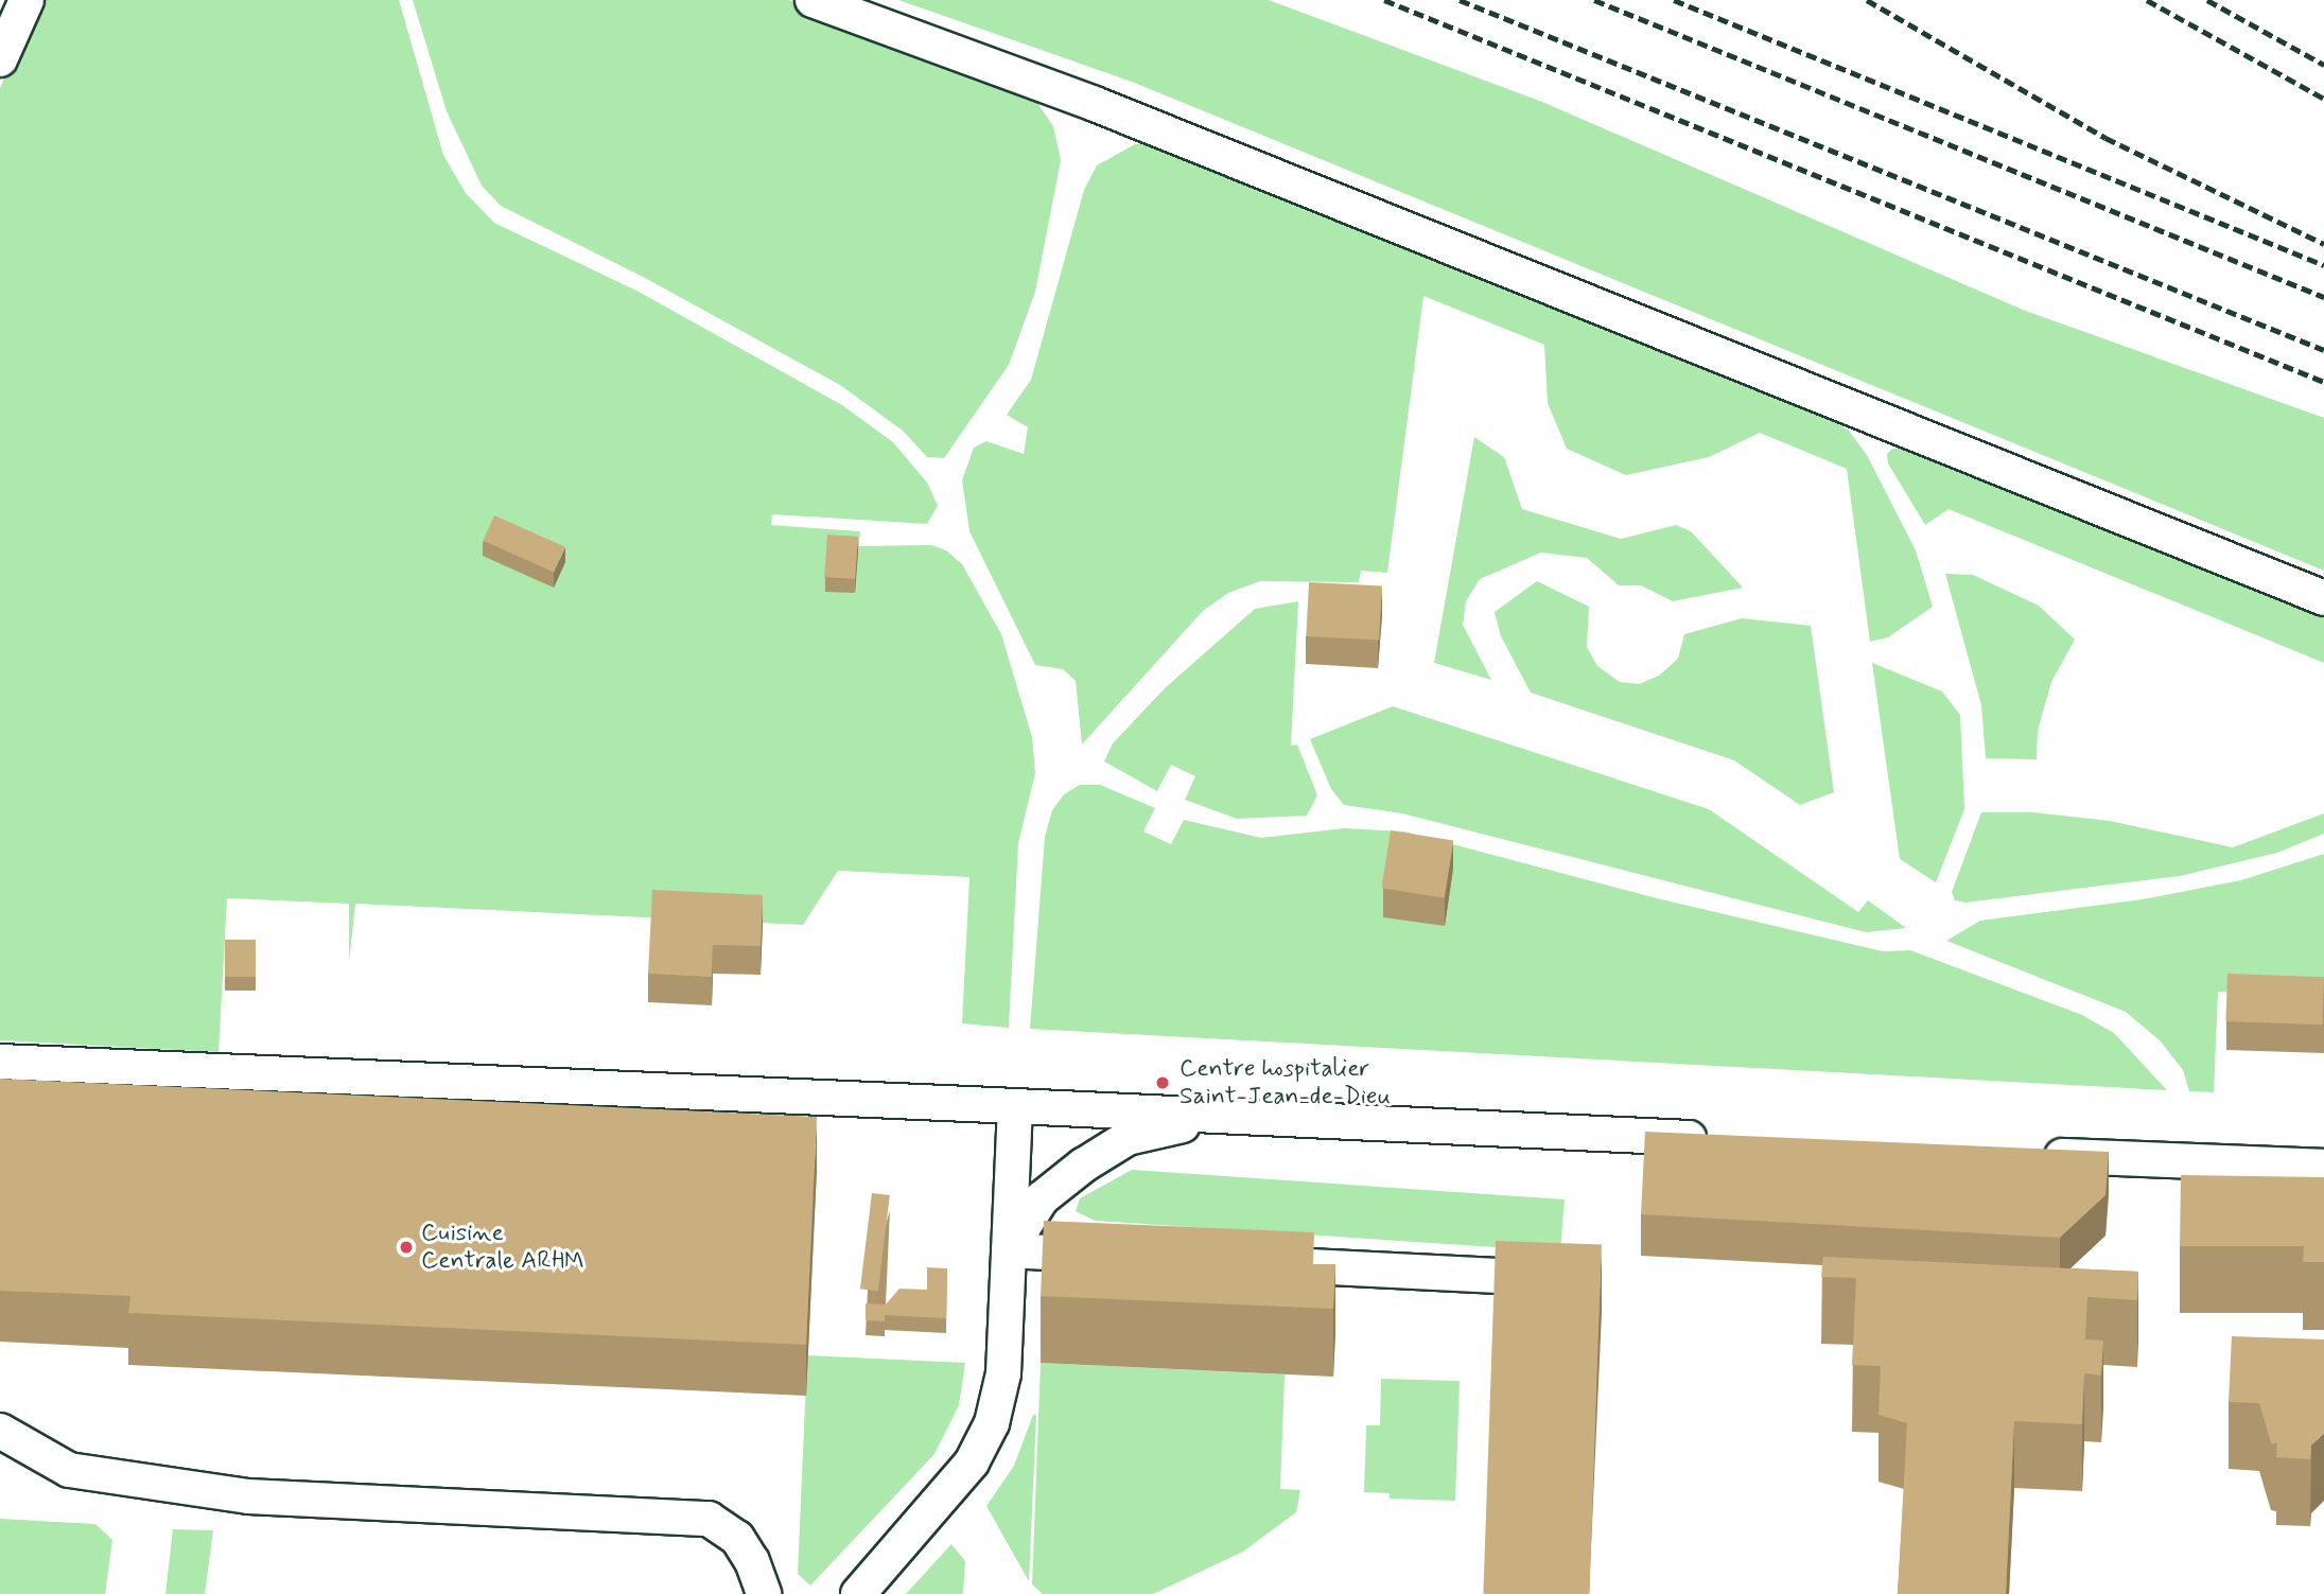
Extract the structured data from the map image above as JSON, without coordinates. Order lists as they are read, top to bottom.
{
  "places": ["Centre hospitalier Saint-Jean-de-Dieu", "Cuisine Centrale ARHM"]
}
